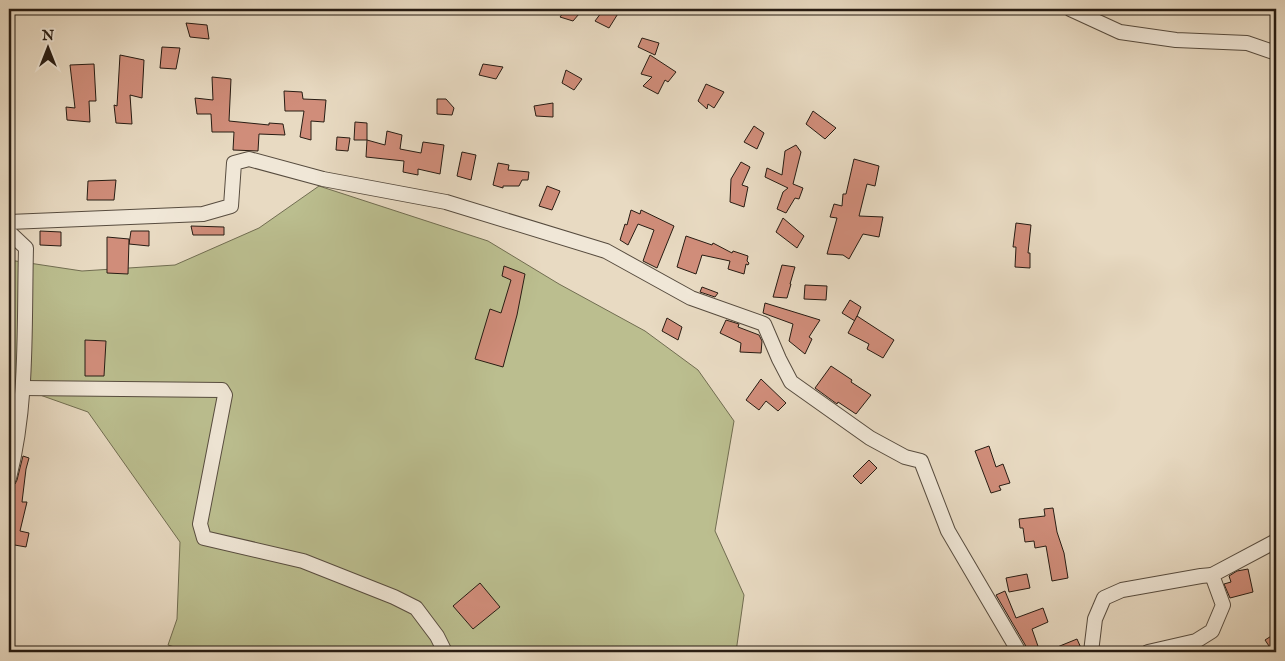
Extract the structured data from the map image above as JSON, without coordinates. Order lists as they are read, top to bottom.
{
  "north": "top"
}
